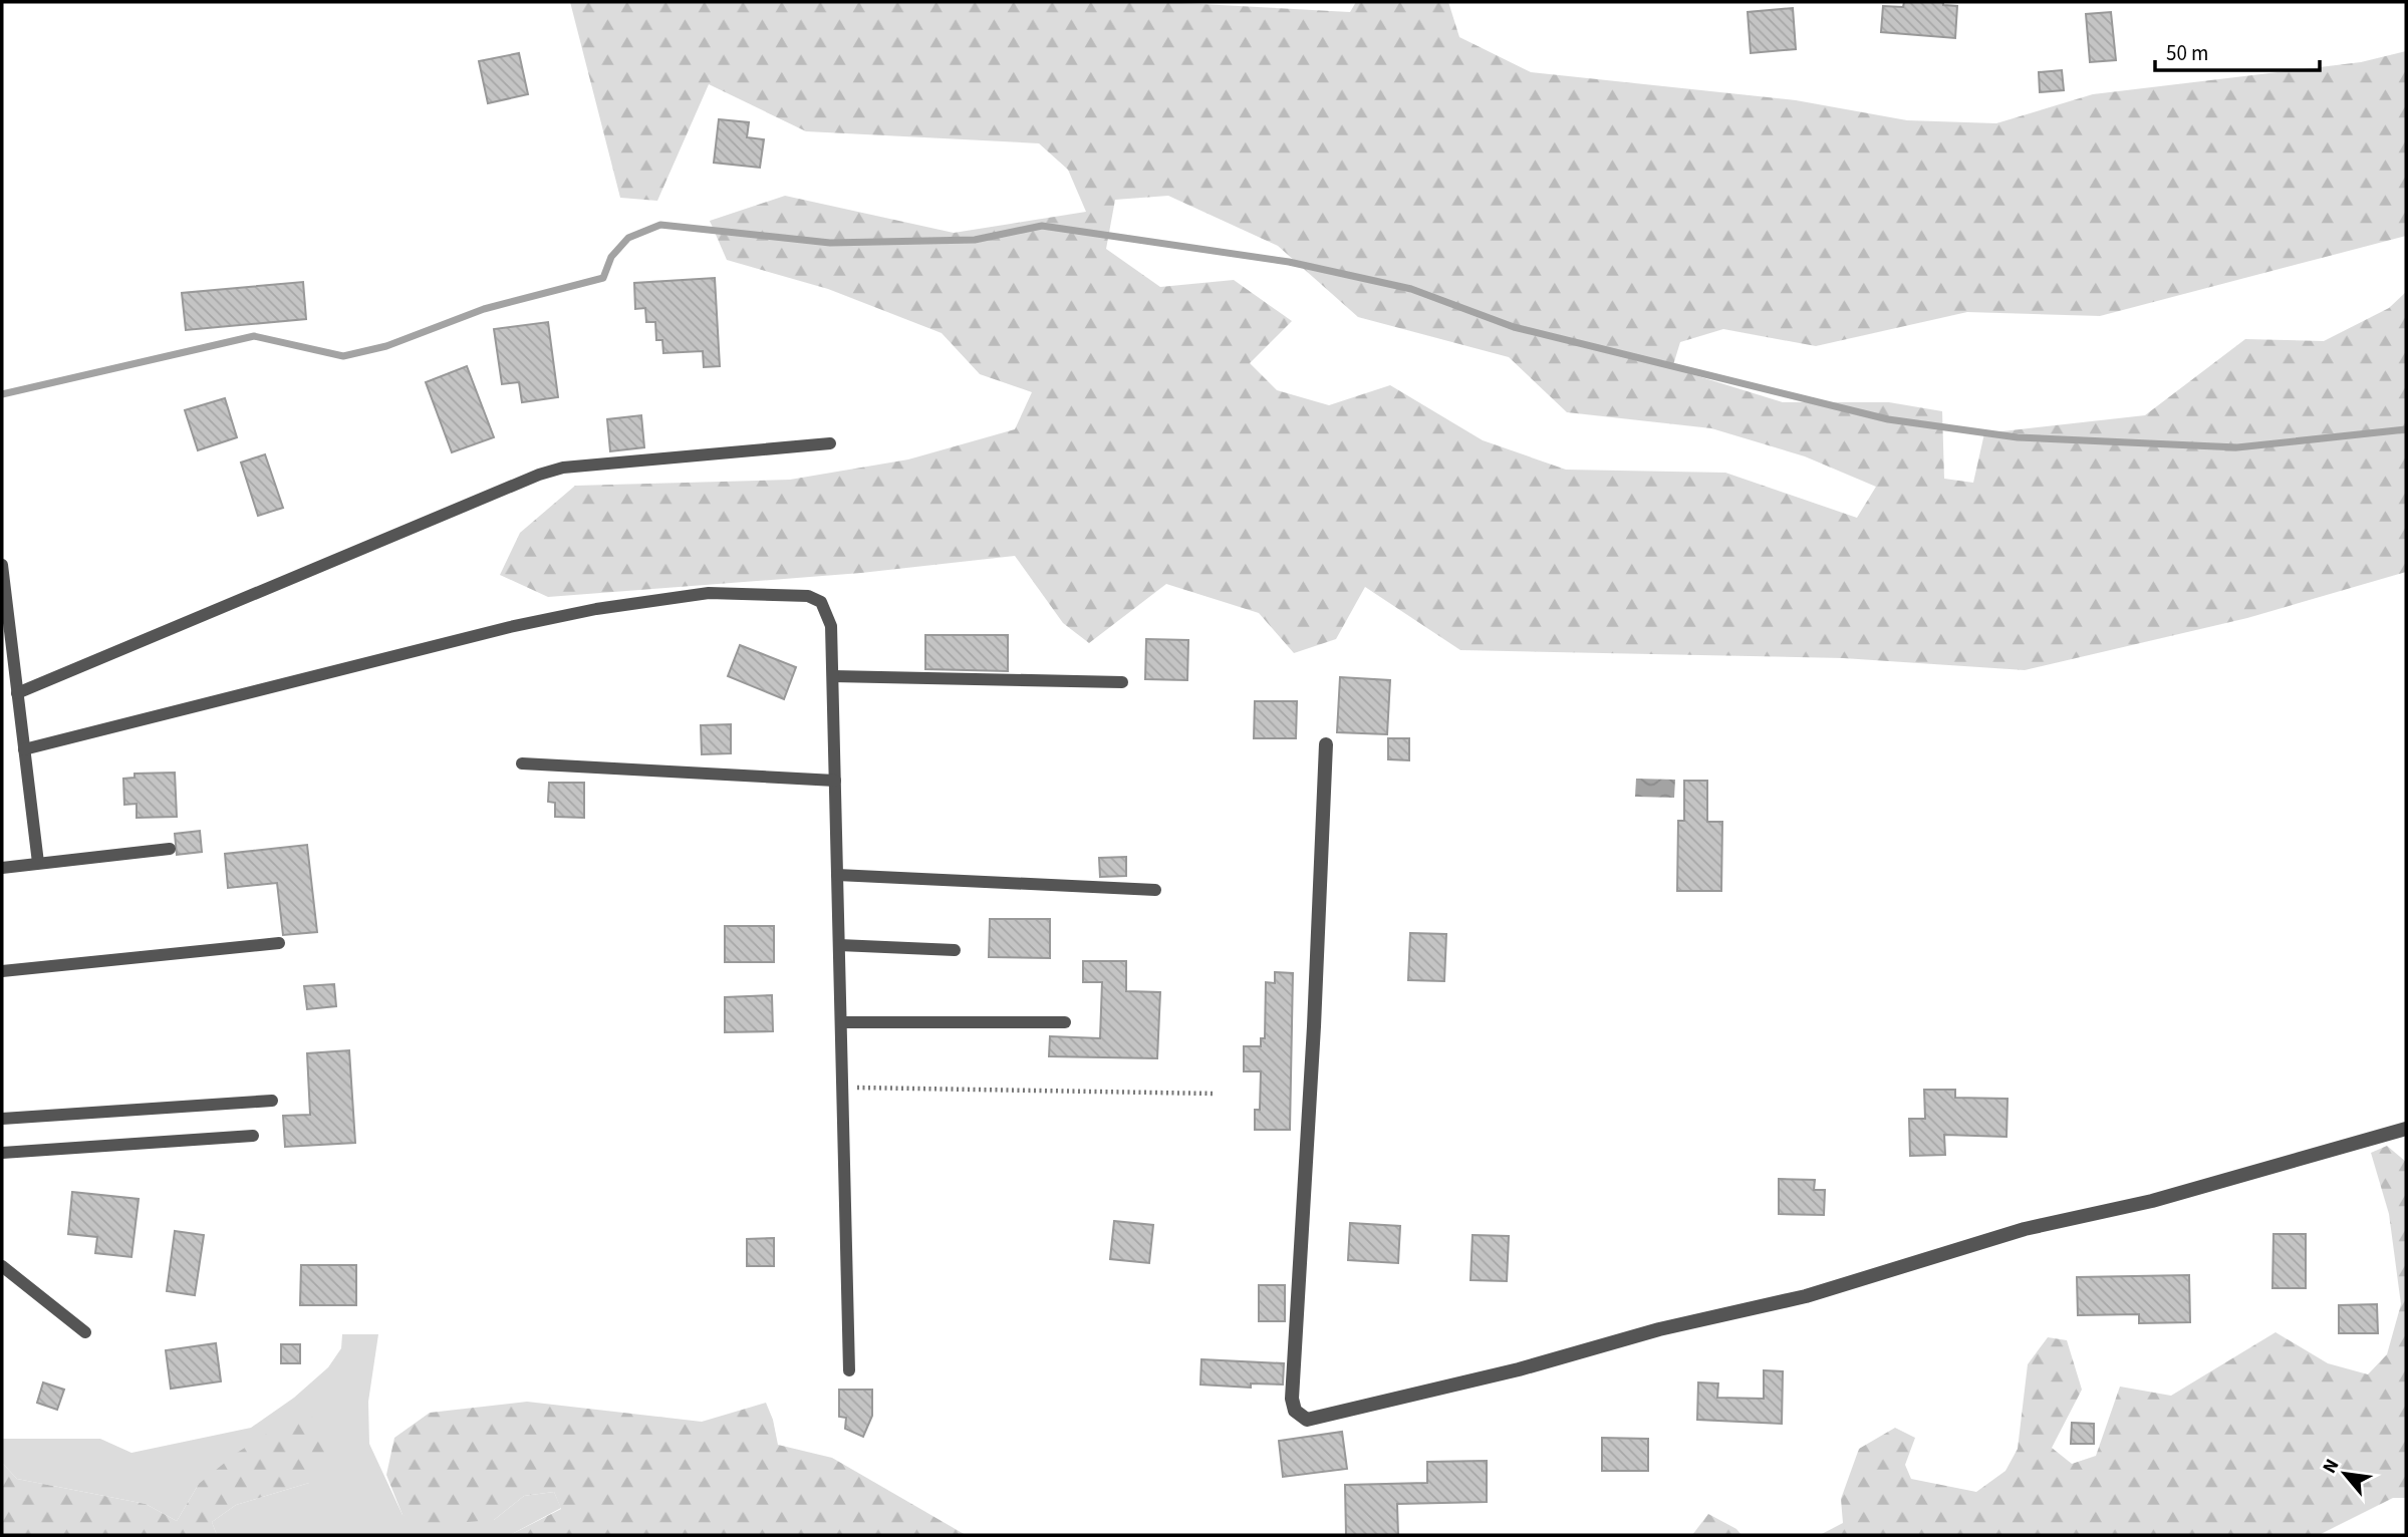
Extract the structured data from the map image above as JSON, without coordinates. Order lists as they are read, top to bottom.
{
  "scale_bar": "50 m",
  "north": "top left"
}
